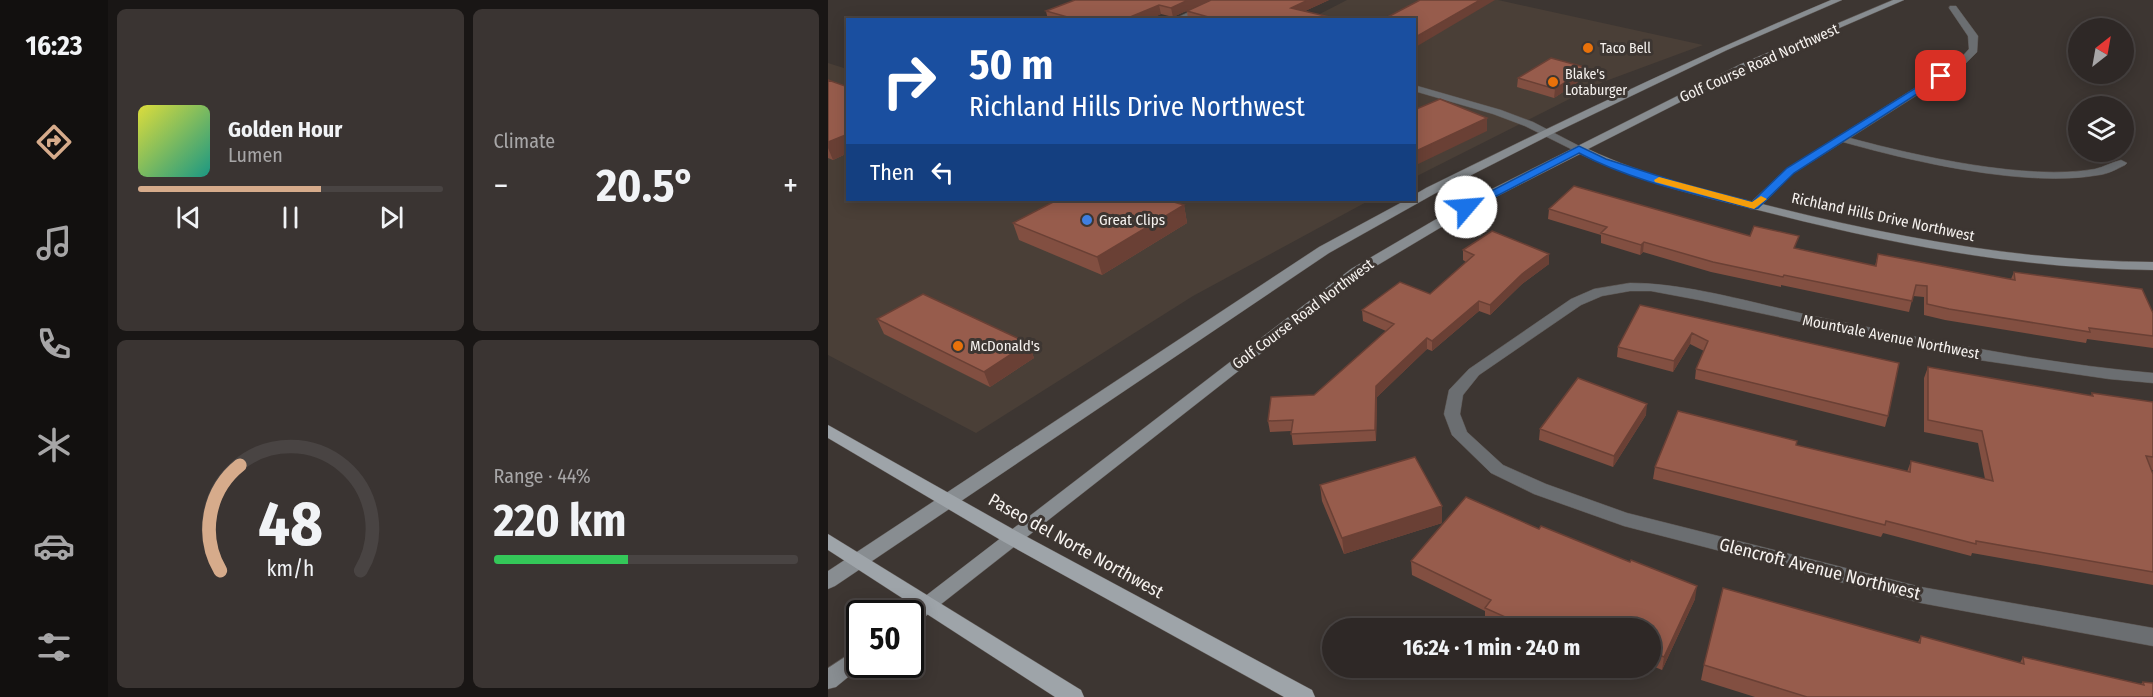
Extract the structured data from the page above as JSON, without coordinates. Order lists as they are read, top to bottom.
{
  "streets": {
    "main road": ["Golf Course Road Northwest", "Richland Hills Drive Northwest", "Paseo del Norte Northwest"],
    "street": ["Mountvale Avenue Northwest", "Glencroft Avenue Northwest"]
  },
  "crossings": [
    ["Golf Course Road Northwest", "Richland Hills Drive Northwest"],
    ["Golf Course Road Northwest", "Paseo del Norte Northwest"],
    ["Mountvale Avenue Northwest", "Glencroft Avenue Northwest"]
  ],
  "places": [
    "Taco Bell",
    "Blake's Lotaburger",
    "Great Clips",
    "McDonald's"
  ],
  "north": "top right",
  "page": {
    "tabs": "16:23",
    "tile": [
      "Climate",
      ["Range · 44%", "220 km"]
    ],
    "turn": ["50 m", "Richland Hills Drive Northwest"],
    "song": ["Golden Hour", "Lumen"],
    "then": "Then",
    "heat": ["−", "20.5°", "+"],
    "limit": "50",
    "trip": "16:24 · 1 min · 240 m",
    "gauge": ["48", "km/h"]
  }
}
